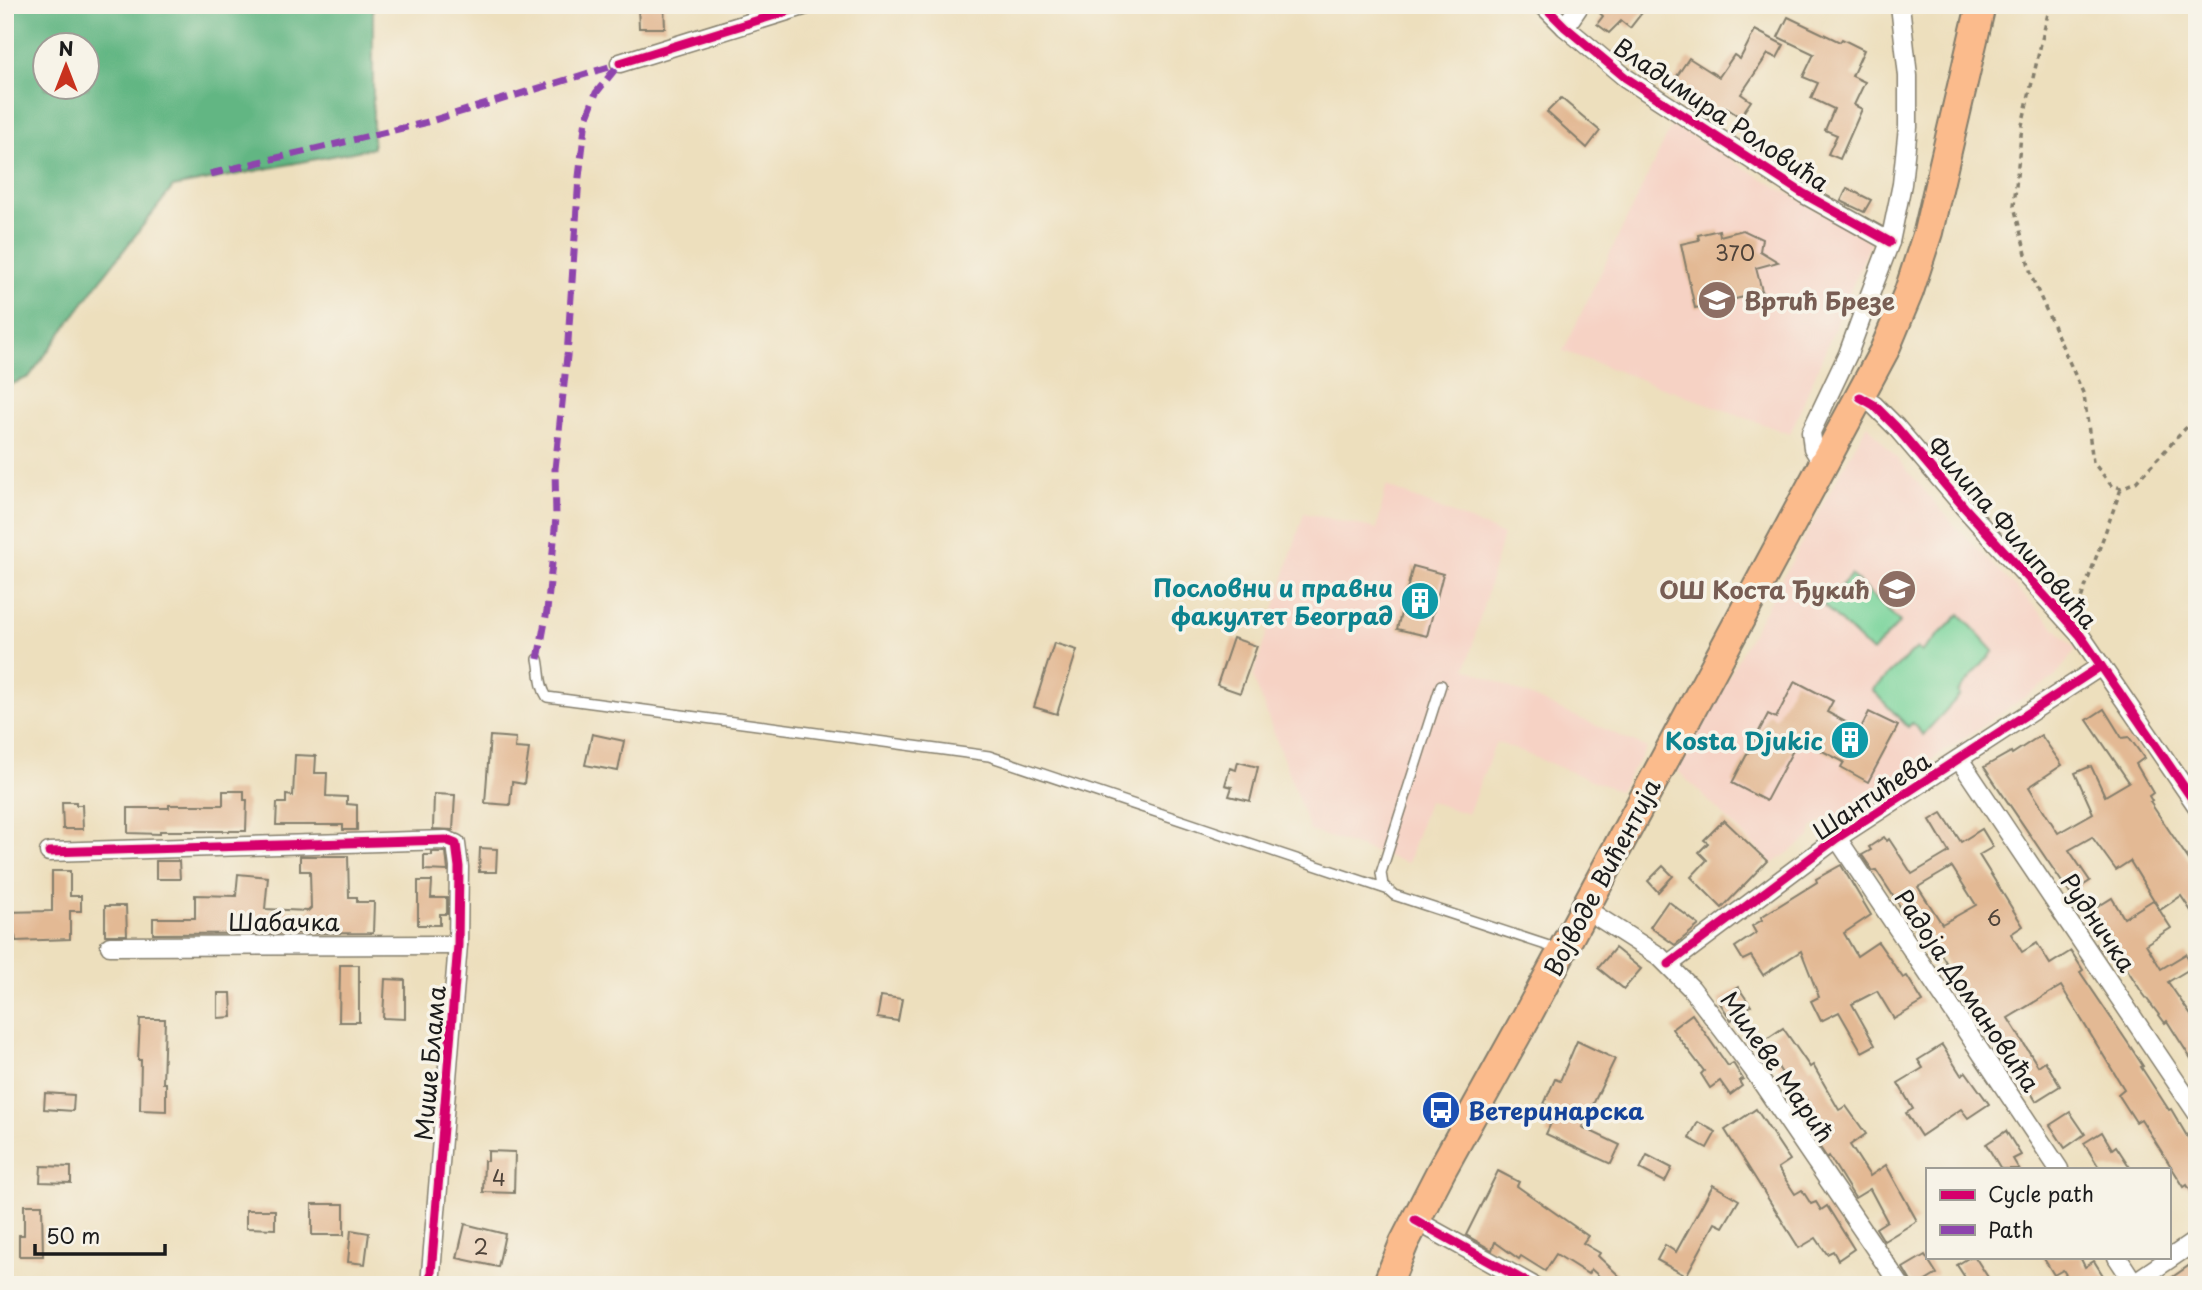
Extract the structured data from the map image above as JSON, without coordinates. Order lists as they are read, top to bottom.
{
  "streets": {
    "main road": ["Војводе Вићентија"],
    "street": [
      "Владимира Роловића",
      "Филипа Филиповића",
      "Шантићева",
      "Шабачка",
      "Рудничка",
      "Радоја Домановића",
      "Мише Блама",
      "Милеве Марић"
    ]
  },
  "crossings": [
    ["Филипа Филиповића", "Шантићева"],
    ["Филипа Филиповића", "Војводе Вићентија"],
    ["Шантићева", "Рудничка"],
    ["Шантићева", "Радоја Домановића"],
    ["Шантићева", "Милеве Марић"],
    ["Војводе Вићентија", "Милеве Марић"],
    ["Шабачка", "Мише Блама"]
  ],
  "places": {
    "school or university": ["Вртић Брезе", "ОШ Коста Ђукић"],
    "building": ["Пословни и правни факултет Београд", "Kosta Djukic"],
    "bus stop": ["Ветеринарска"]
  },
  "house_numbers": [
    "370",
    "6",
    "4",
    "2"
  ],
  "legend": ["Cycle path", "Path"],
  "scale_bar": "50 m",
  "north": "top"
}
